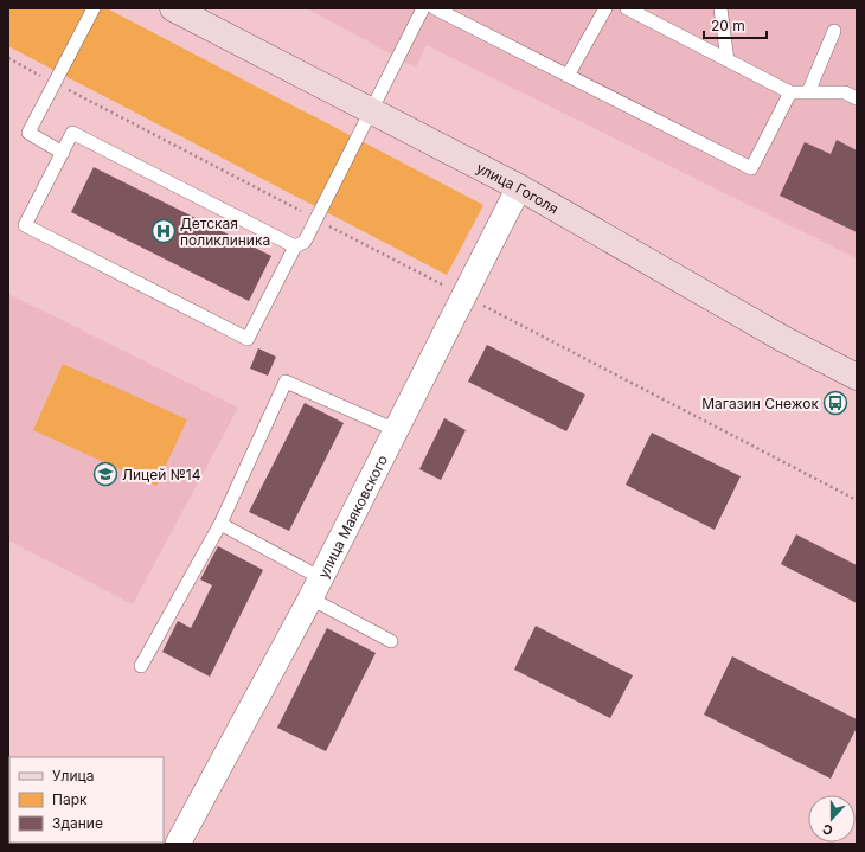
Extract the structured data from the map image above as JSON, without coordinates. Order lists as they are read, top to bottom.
{
  "streets": {
    "main road": ["улица Гоголя"],
    "street": ["улица Маяковского"]
  },
  "crossings": [
    ["улица Гоголя", "улица Маяковского"]
  ],
  "places": {
    "hospital": ["Детская поликлиника"],
    "bus stop": ["Магазин Снежок"],
    "school or university": ["Лицей №14"]
  },
  "legend": ["Улица", "Парк", "Здание"],
  "scale_bar": "20 m",
  "north": "bottom"
}
